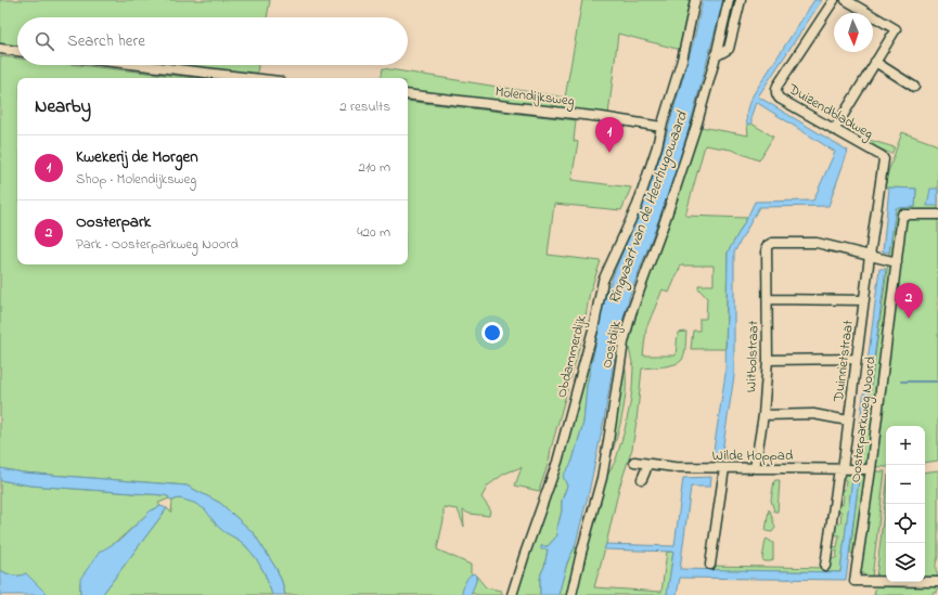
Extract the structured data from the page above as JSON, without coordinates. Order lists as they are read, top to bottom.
{
  "streets": {
    "street": [
      "Molendijksweg",
      "Duizendbladweg",
      "Oostdijk",
      "Obdammerdijk",
      "Witbolstraat",
      "Duinrietstraat",
      "Oosterparkweg Noord",
      "Wilde Hoppad"
    ]
  },
  "crossings": [
    ["Molendijksweg", "Obdammerdijk"],
    ["Duizendbladweg", "Witbolstraat"],
    ["Duizendbladweg", "Duinrietstraat"],
    ["Witbolstraat", "Duinrietstraat"],
    ["Witbolstraat", "Wilde Hoppad"],
    ["Duinrietstraat", "Wilde Hoppad"],
    ["Oosterparkweg Noord", "Wilde Hoppad"]
  ],
  "water": ["Ringvaart van de Heerhugowaard"],
  "north": "bottom",
  "page": {
    "search": "Search here",
    "heading": ["Nearby", "2 results"],
    "pins": ["1", "2"],
    "list": [
      {
        "mark": "1",
        "name": "Kwekerij de Morgen",
        "note": "Shop · Molendijksweg",
        "value": "210 m"
      },
      {
        "mark": "2",
        "name": "Oosterpark",
        "note": "Park · Oosterparkweg Noord",
        "value": "420 m"
      }
    ],
    "map_buttons": ["+", "−"]
  }
}
